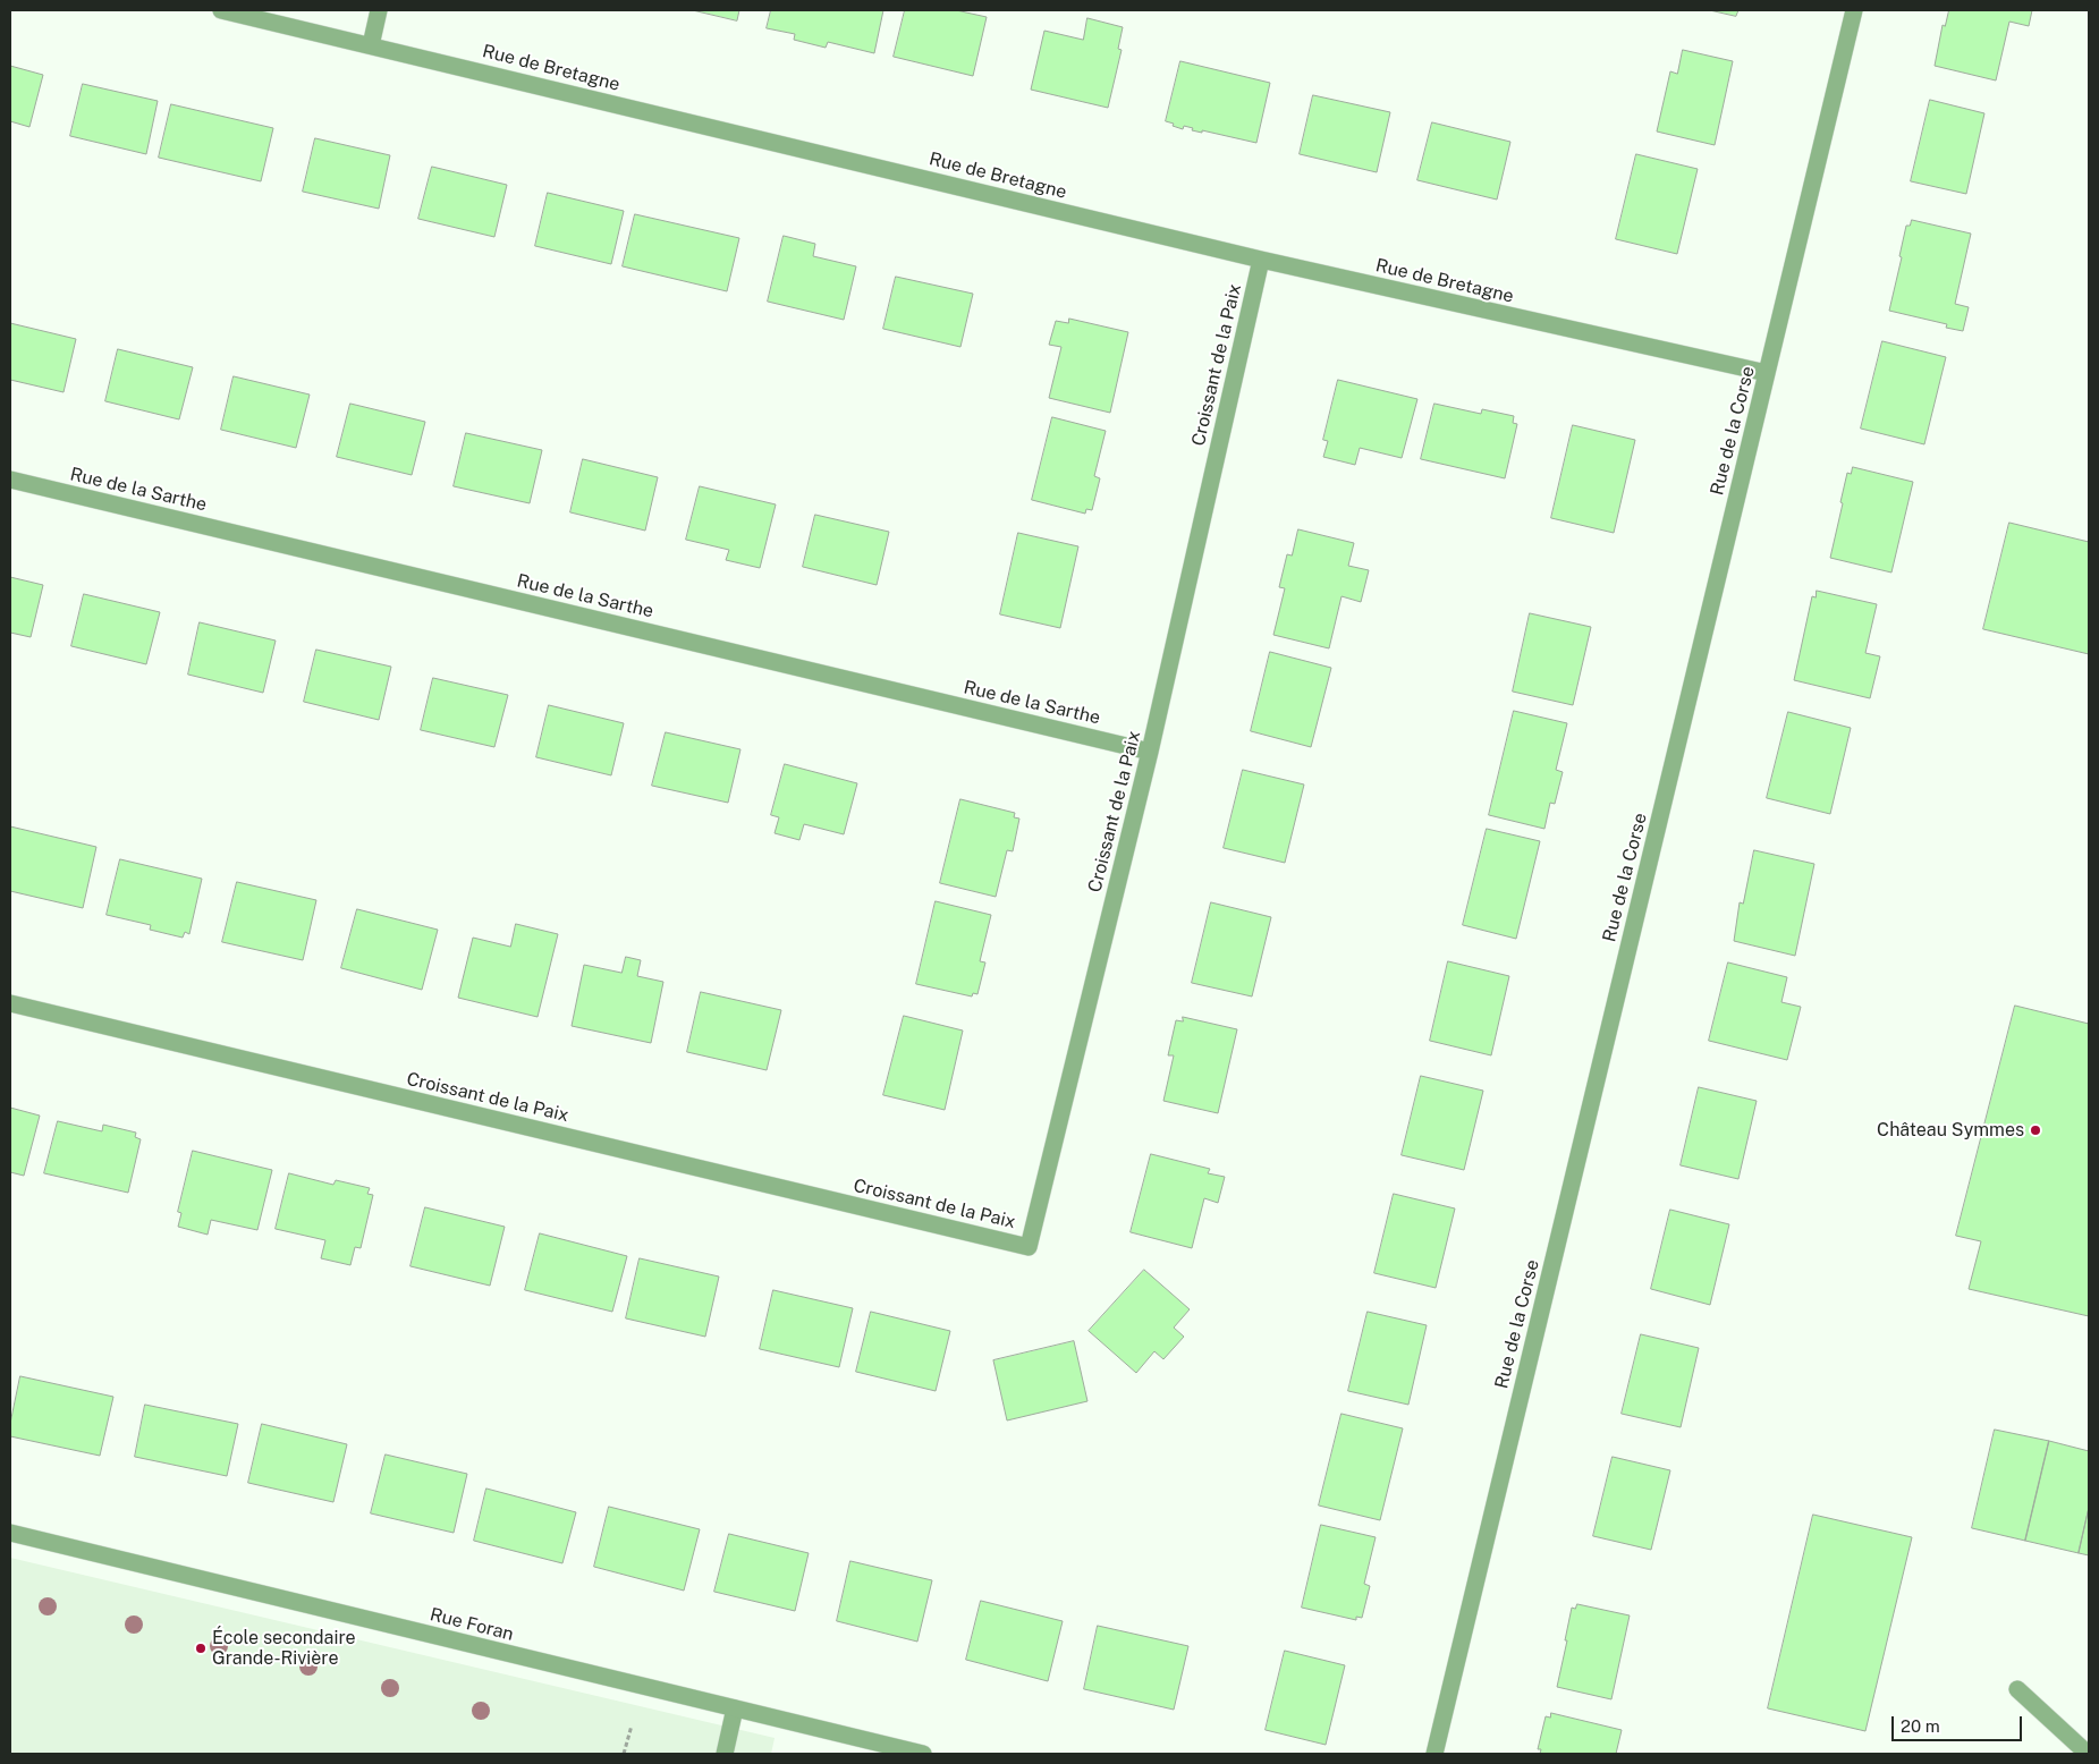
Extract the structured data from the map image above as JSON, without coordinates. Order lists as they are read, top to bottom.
{
  "streets": {
    "street": [
      "Rue de Bretagne",
      "Croissant de la Paix",
      "Rue de la Corse",
      "Rue de la Sarthe",
      "Rue Foran"
    ]
  },
  "crossings": [
    ["Rue de Bretagne", "Croissant de la Paix"],
    ["Rue de Bretagne", "Rue de la Corse"],
    ["Croissant de la Paix", "Rue de la Sarthe"]
  ],
  "places": ["Château Symmes", "École secondaire Grande-Rivière"],
  "scale_bar": "20 m"
}
